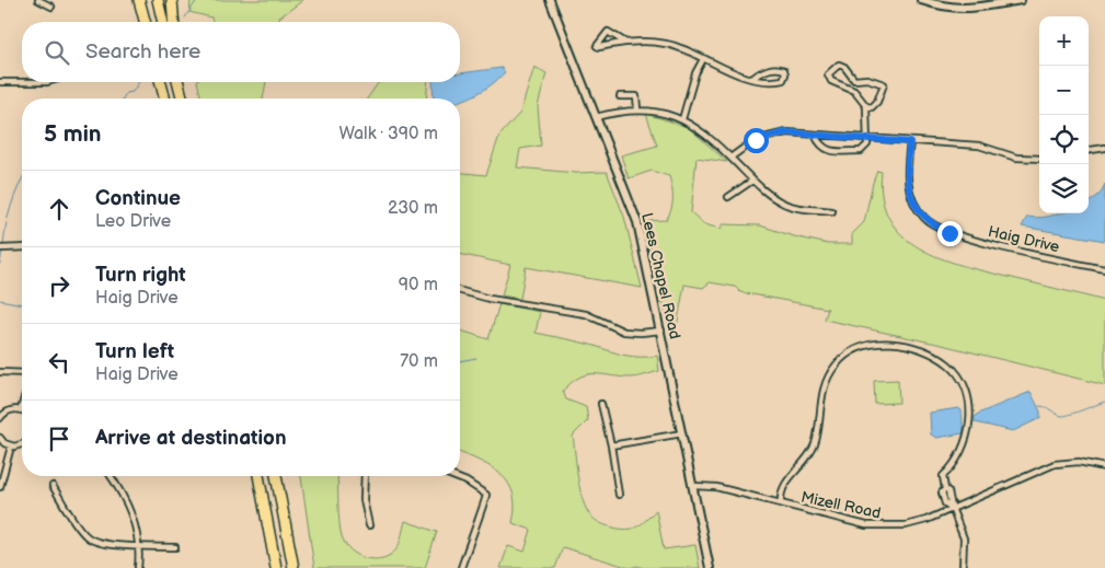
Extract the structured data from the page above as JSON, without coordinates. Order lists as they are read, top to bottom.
{
  "streets": {
    "main road": ["Lees Chapel Road"],
    "street": ["Haig Drive", "Mizell Road"]
  },
  "crossings": [
    ["Lees Chapel Road", "Mizell Road"]
  ],
  "page": {
    "map_buttons": ["+", "−"],
    "search": "Search here",
    "heading": ["5 min", "Walk · 390 m"],
    "list": [
      ["Continue", "Leo Drive", "230 m"],
      ["Turn right", "Haig Drive", "90 m"],
      ["Turn left", "Haig Drive", "70 m"],
      "Arrive at destination"
    ]
  }
}
